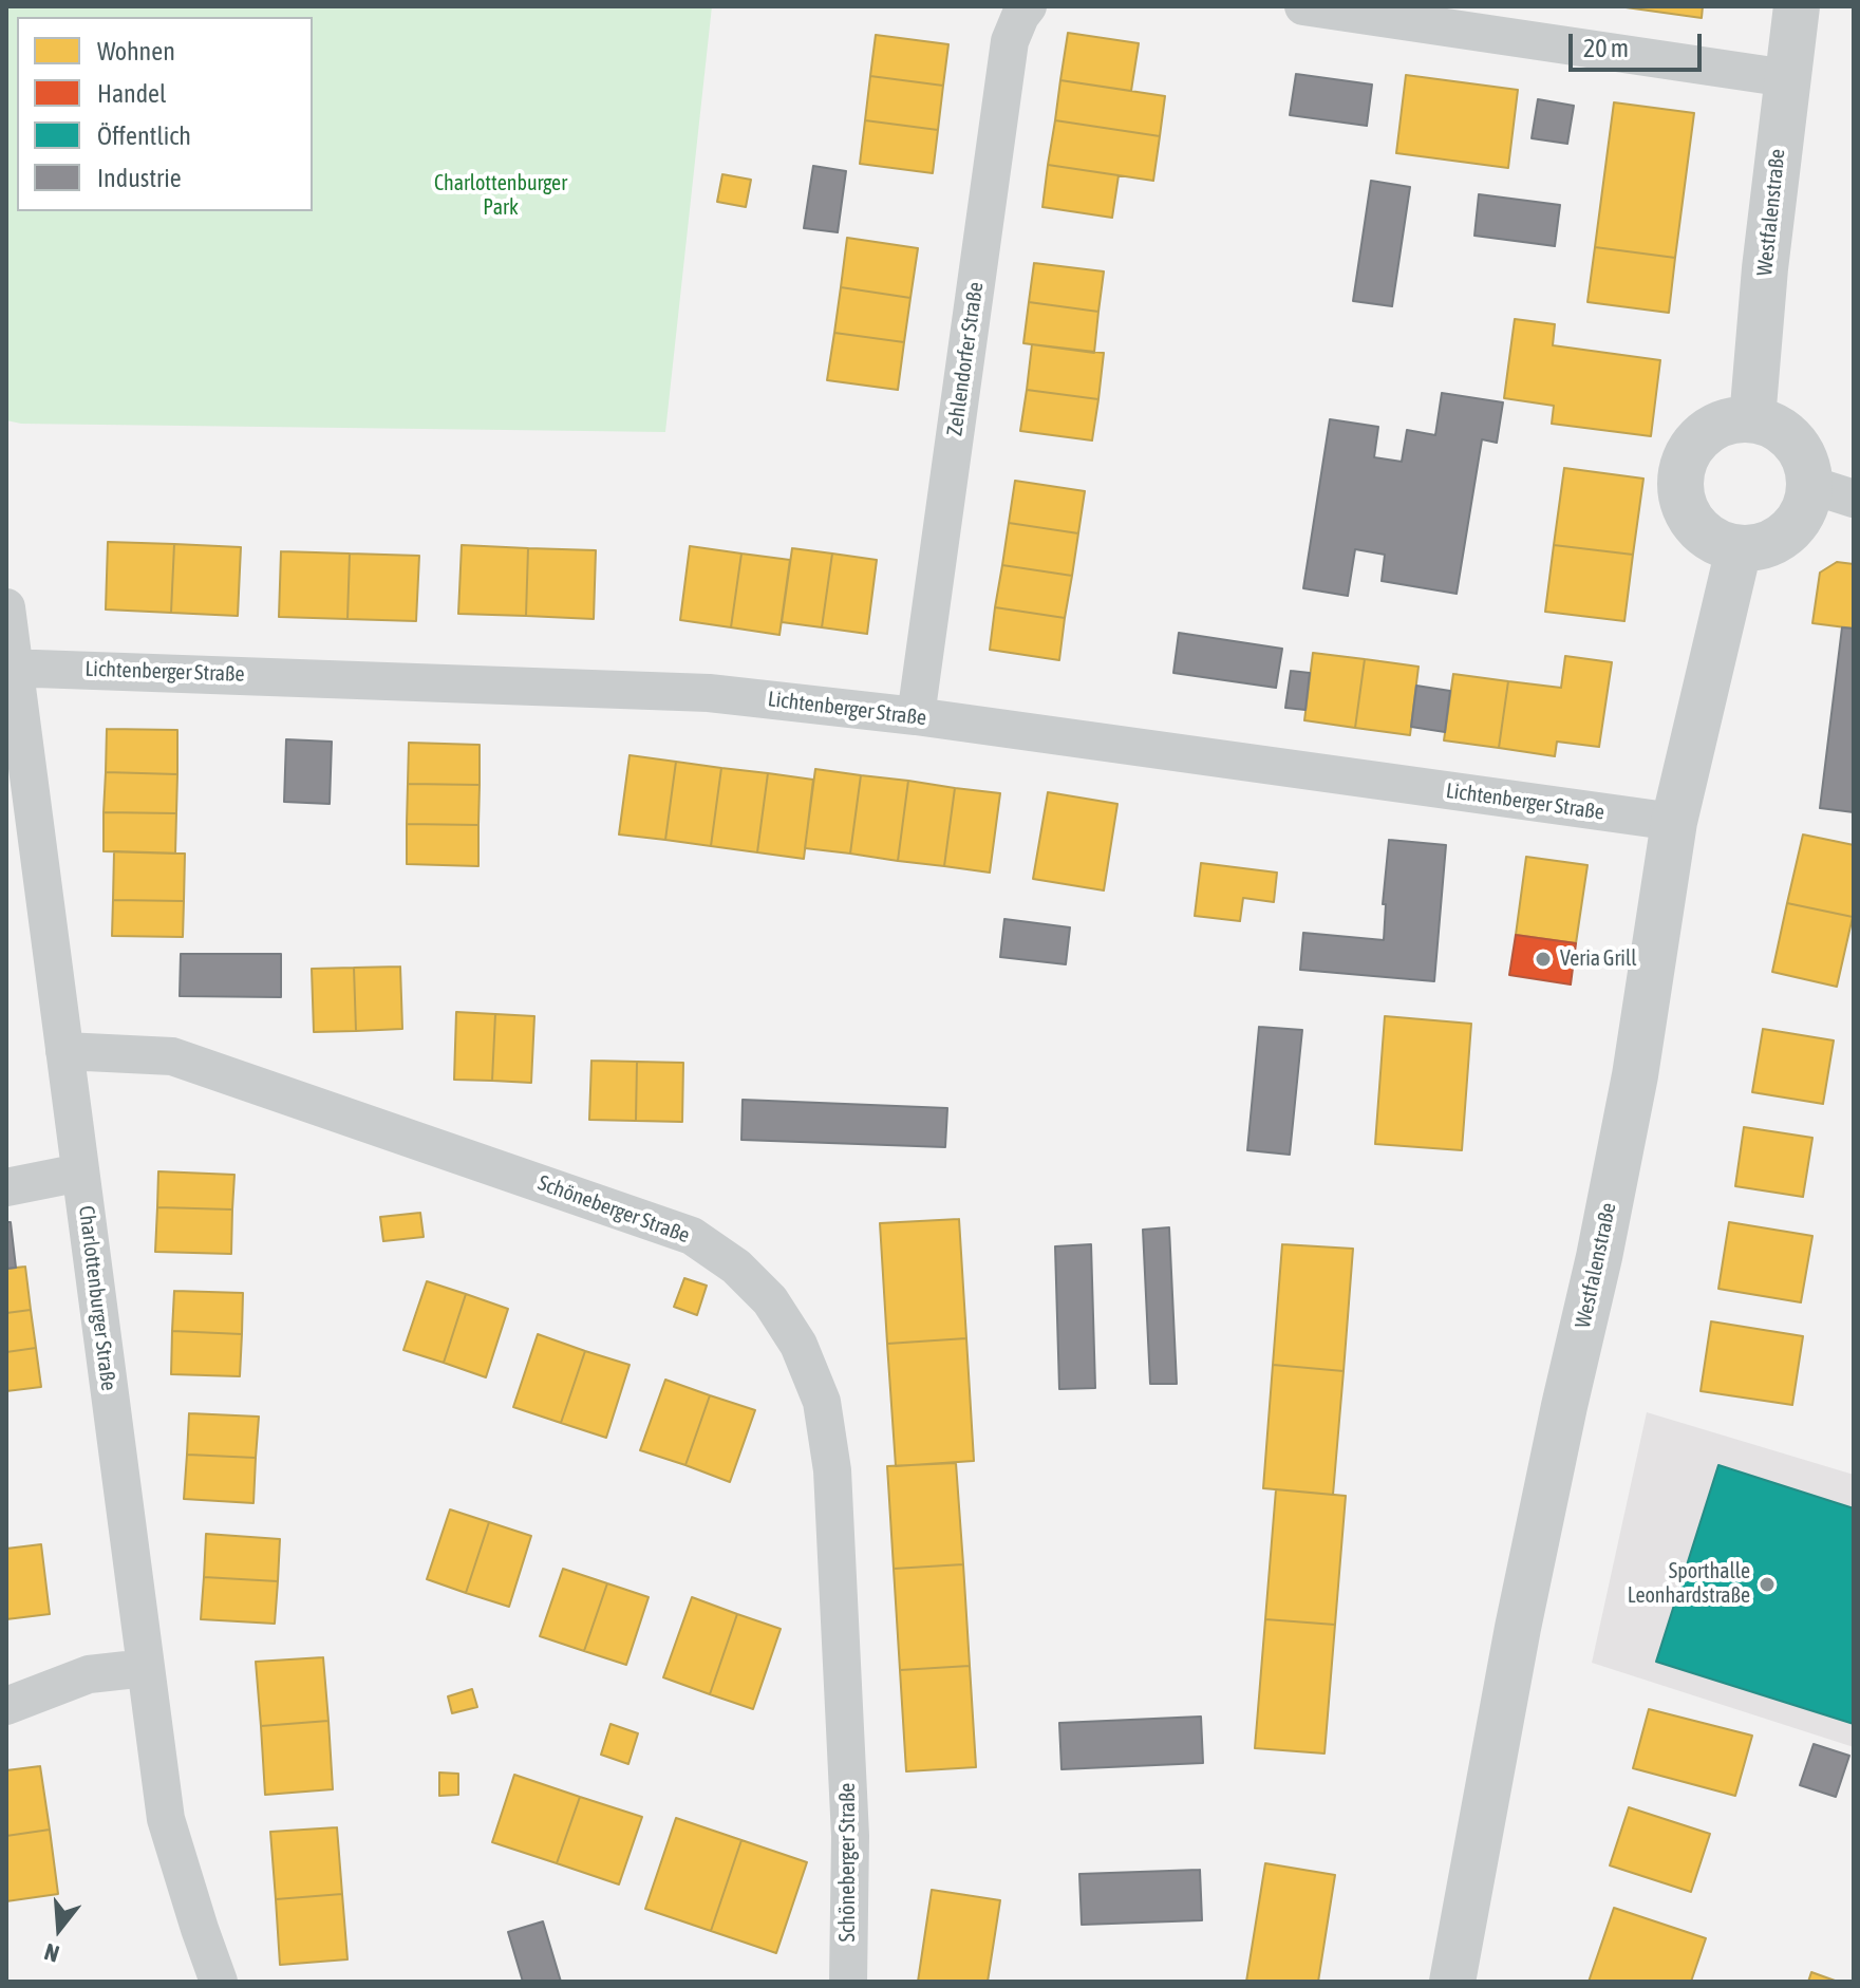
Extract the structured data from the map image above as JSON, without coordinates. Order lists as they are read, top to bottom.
{
  "streets": {
    "main road": ["Westfalenstraße"],
    "street": [
      "Zehlendorfer Straße",
      "Lichtenberger Straße",
      "Schöneberger Straße",
      "Charlottenburger Straße"
    ]
  },
  "crossings": [
    ["Westfalenstraße", "Lichtenberger Straße"],
    ["Zehlendorfer Straße", "Lichtenberger Straße"],
    ["Lichtenberger Straße", "Charlottenburger Straße"],
    ["Schöneberger Straße", "Charlottenburger Straße"]
  ],
  "parks": ["Charlottenburger Park"],
  "places": ["Veria Grill", "Sporthalle Leonhardstraße"],
  "legend": [
    "Wohnen",
    "Handel",
    "Öffentlich",
    "Industrie"
  ],
  "scale_bar": "20 m",
  "north": "bottom"
}
